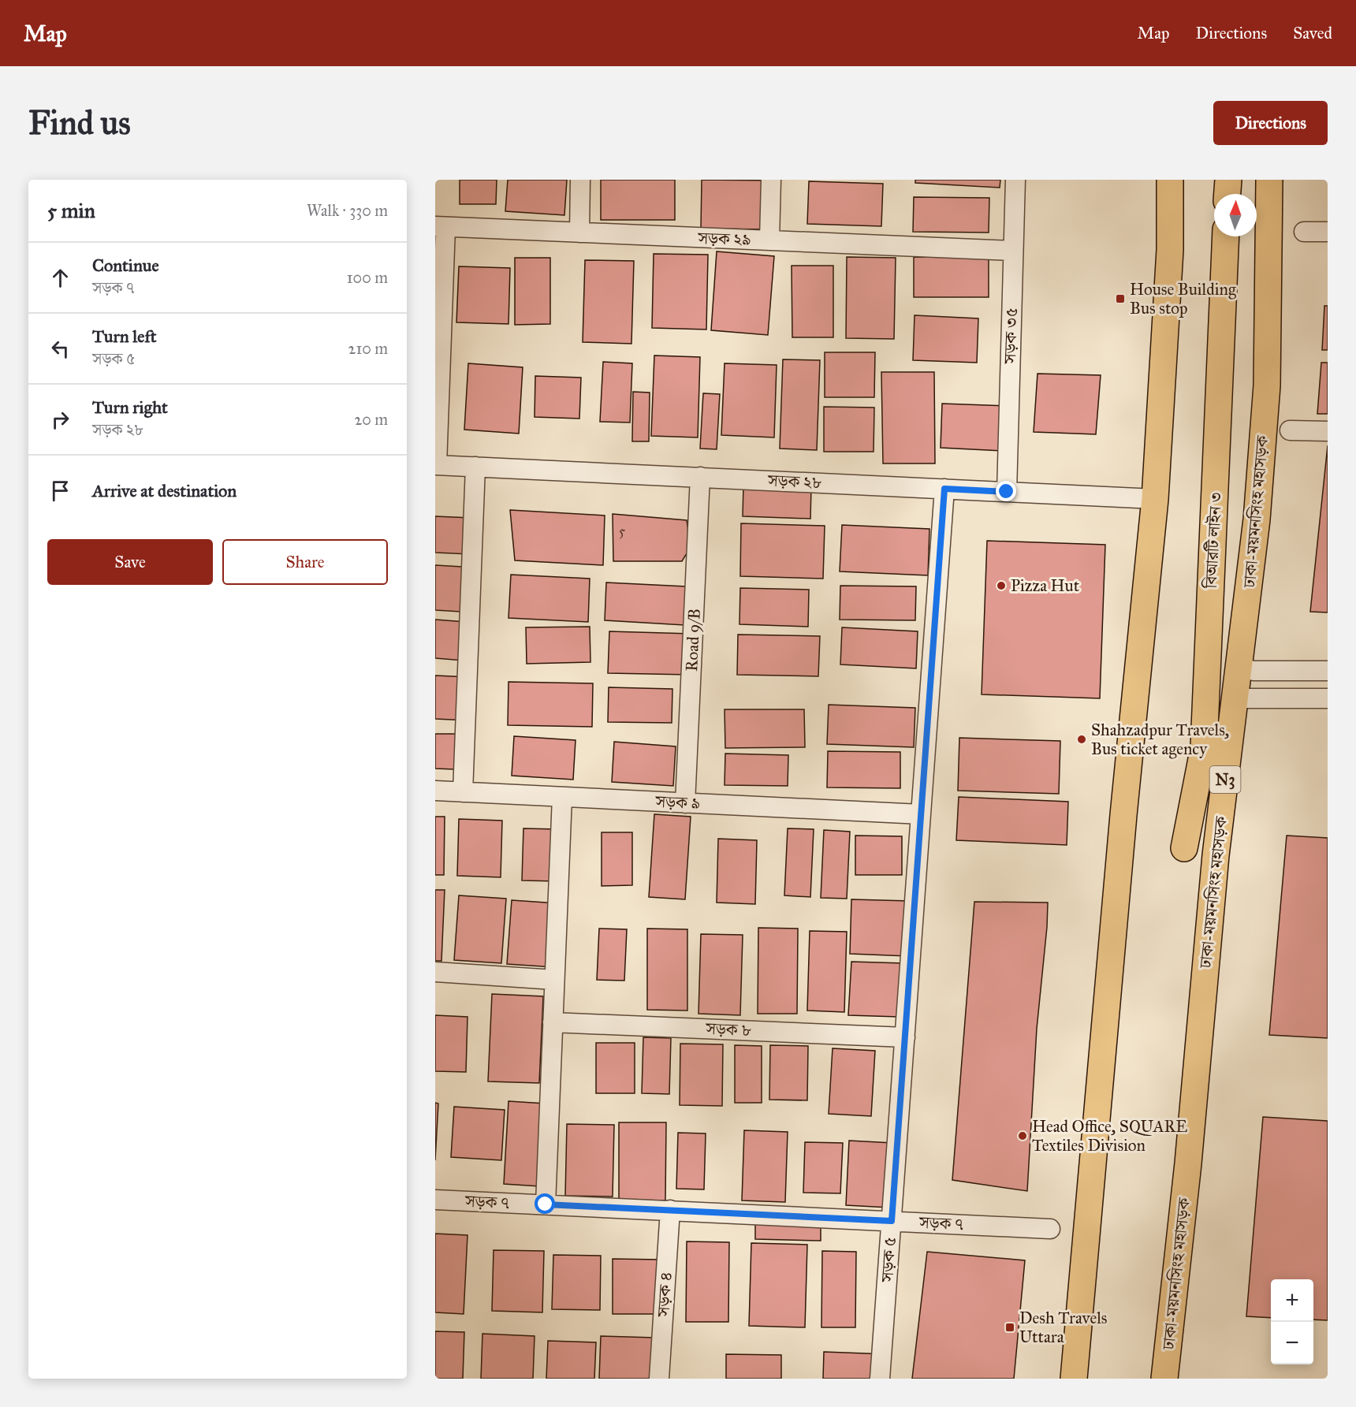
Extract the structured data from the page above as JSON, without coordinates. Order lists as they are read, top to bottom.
{
  "streets": {
    "highway": ["ঢাকা-ময়মনসিংহ মহাসড়ক", "বিআরটি লাইন ৩", "N3"],
    "street": [
      "সড়ক ২৯",
      "সড়ক ৩৫",
      "সড়ক ২৮",
      "Road 9/B",
      "সড়ক ৯",
      "সড়ক ৮",
      "সড়ক ৭",
      "সড়ক ৫",
      "সড়ক ৪"
    ]
  },
  "crossings": [
    ["সড়ক ২৯", "সড়ক ৩৫"],
    ["সড়ক ৩৫", "সড়ক ২৮"],
    ["সড়ক ২৮", "Road 9/B"],
    ["সড়ক ২৮", "সড়ক ৫"],
    ["Road 9/B", "সড়ক ৯"],
    ["সড়ক ৯", "সড়ক ৫"],
    ["সড়ক ৮", "সড়ক ৫"],
    ["সড়ক ৭", "সড়ক ৫"],
    ["সড়ক ৭", "সড়ক ৪"]
  ],
  "places": {
    "transit": ["House Building Bus stop", "Desh Travels Uttara"],
    "other": ["Pizza Hut", "Shahzadpur Travels, Bus ticket agency", "Head Office, SQUARE Textiles Division"]
  },
  "house_numbers": ["5"],
  "north": "top",
  "page": {
    "header": "Map",
    "nav": ["Map", "Directions", "Saved"],
    "buttons": [
      "Directions",
      ["Save", "Share"]
    ],
    "title": "Find us",
    "heading": ["5 min", "Walk · 330 m"],
    "list": [
      ["Continue", "সড়ক ৭", "100 m"],
      ["Turn left", "সড়ক ৫", "210 m"],
      ["Turn right", "সড়ক ২৮", "20 m"],
      "Arrive at destination"
    ],
    "map_buttons": ["+", "−"]
  }
}
